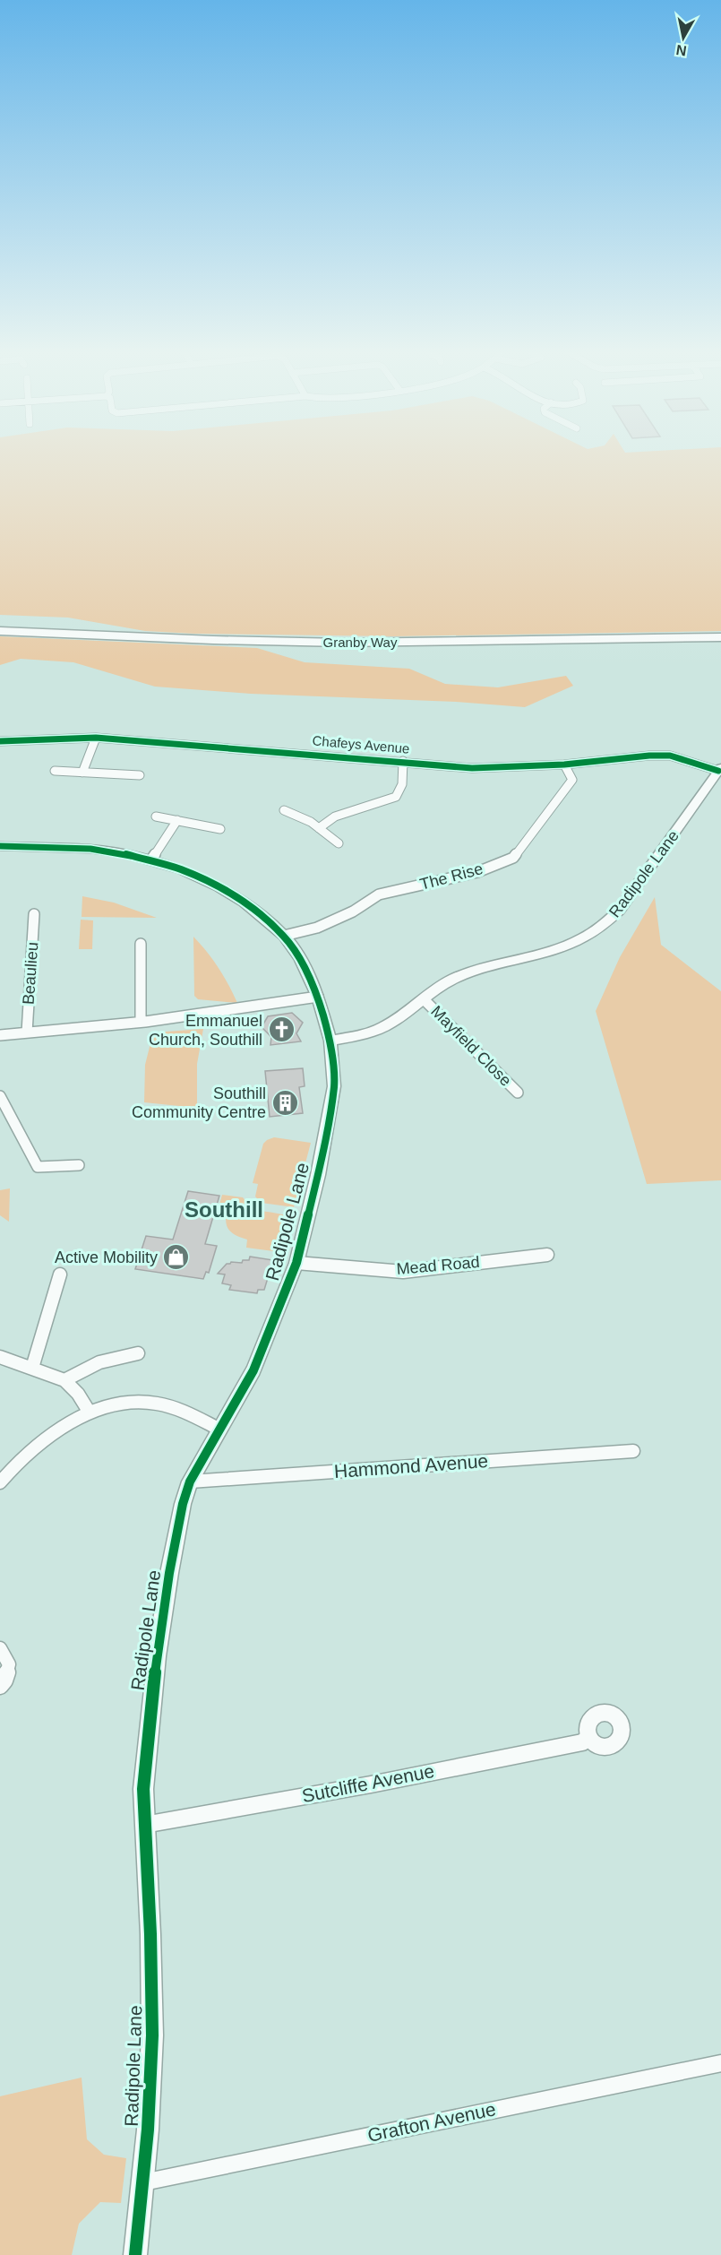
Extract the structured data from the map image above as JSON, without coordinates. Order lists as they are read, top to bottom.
{
  "streets": {
    "main road": ["Granby Way"],
    "street": [
      "Chafeys Avenue",
      "Radipole Lane",
      "The Rise",
      "Beaulieu",
      "Mayfield Close",
      "Mead Road",
      "Hammond Avenue",
      "Sutcliffe Avenue",
      "Grafton Avenue"
    ]
  },
  "crossings": [
    ["Chafeys Avenue", "Radipole Lane"],
    ["Chafeys Avenue", "The Rise"],
    ["Radipole Lane", "Mayfield Close"],
    ["Radipole Lane", "Mead Road"],
    ["Radipole Lane", "Hammond Avenue"],
    ["Radipole Lane", "Sutcliffe Avenue"],
    ["Radipole Lane", "Grafton Avenue"]
  ],
  "districts": ["Southill"],
  "places": {
    "church": ["Emmanuel Church, Southill"],
    "building": ["Southill Community Centre"],
    "shop": ["Active Mobility"]
  },
  "north": "bottom"
}
